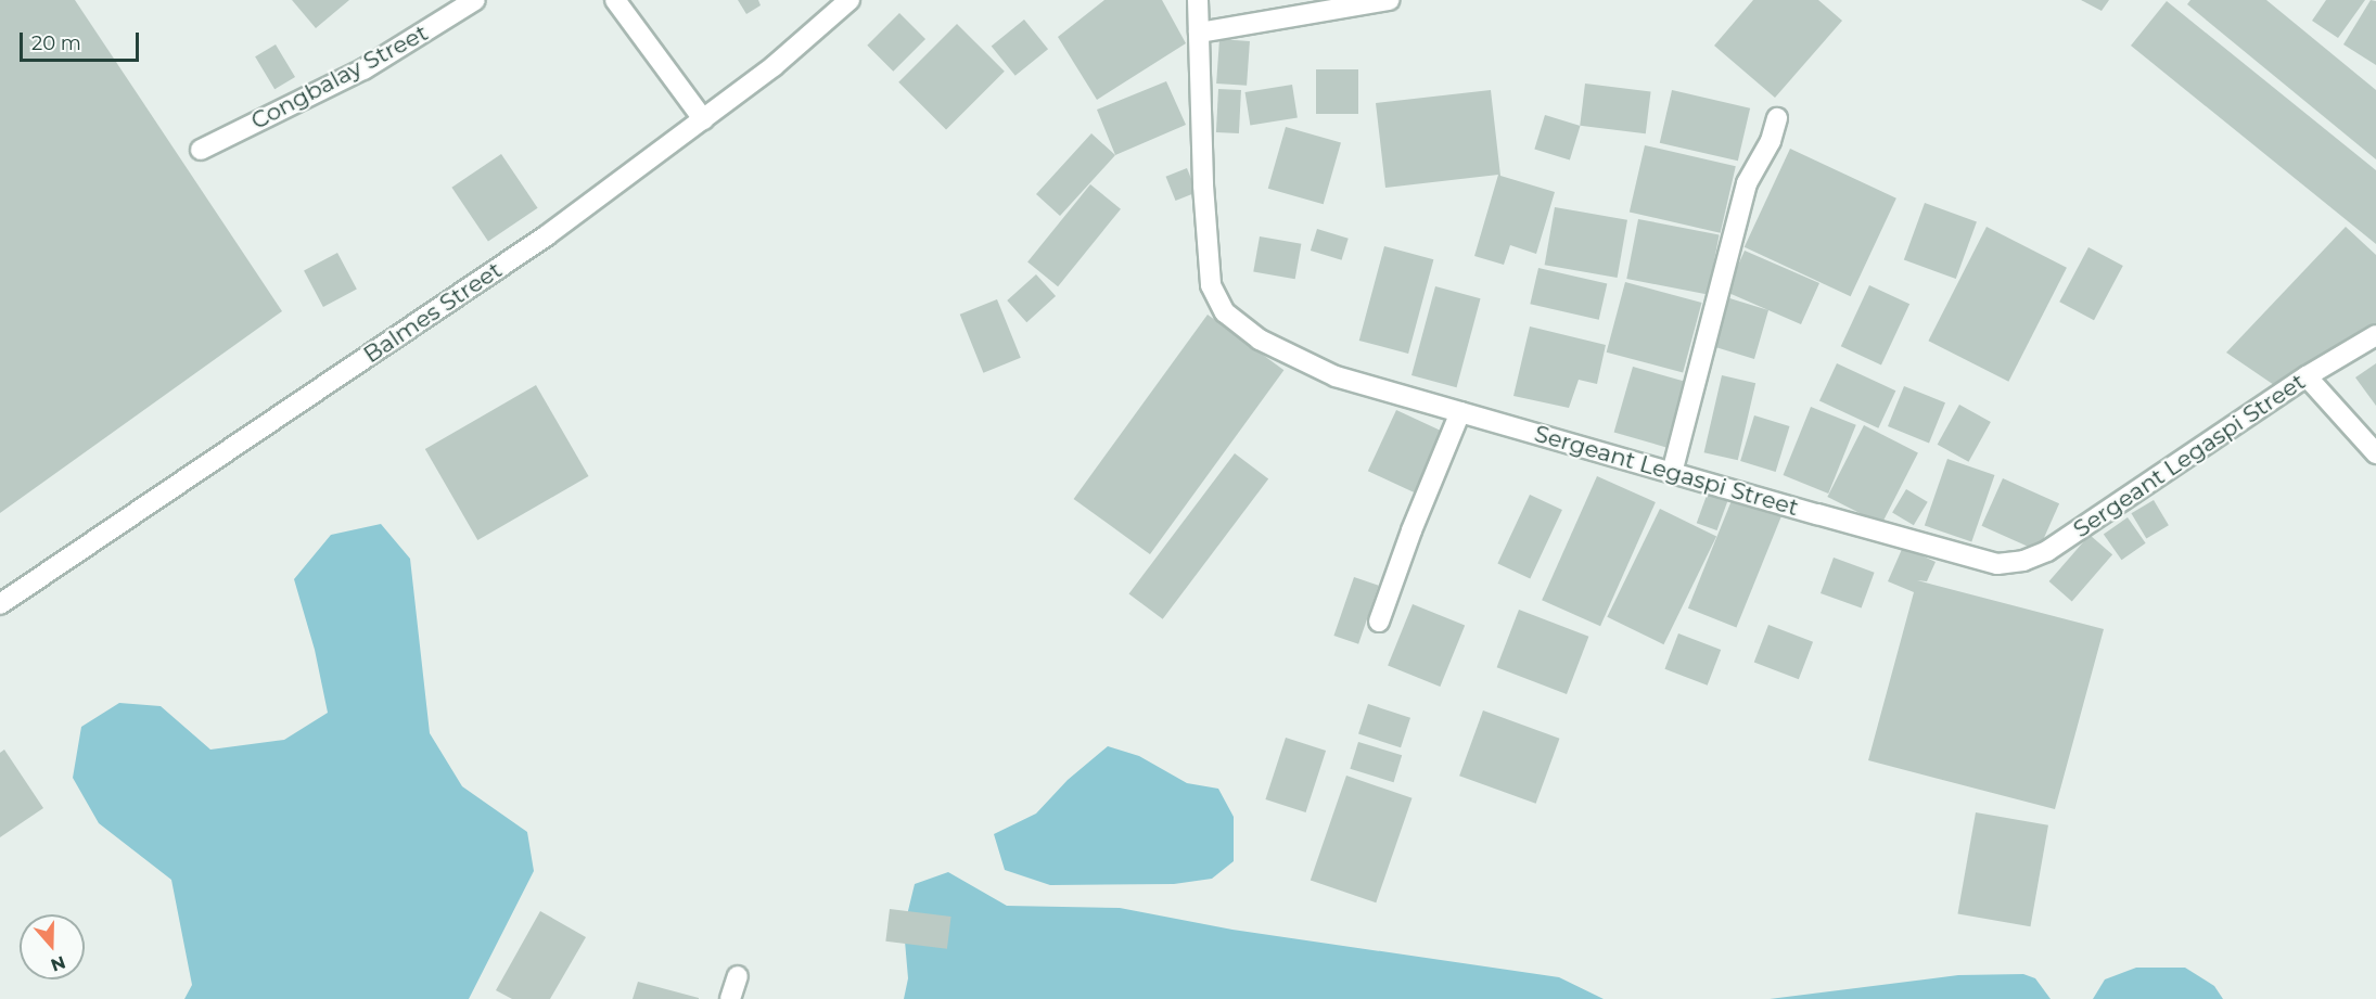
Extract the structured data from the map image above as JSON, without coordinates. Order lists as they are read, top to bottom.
{
  "streets": {
    "street": ["Congbalay Street", "Balmes Street", "Sergeant Legaspi Street"]
  },
  "scale_bar": "20 m",
  "north": "bottom"
}
